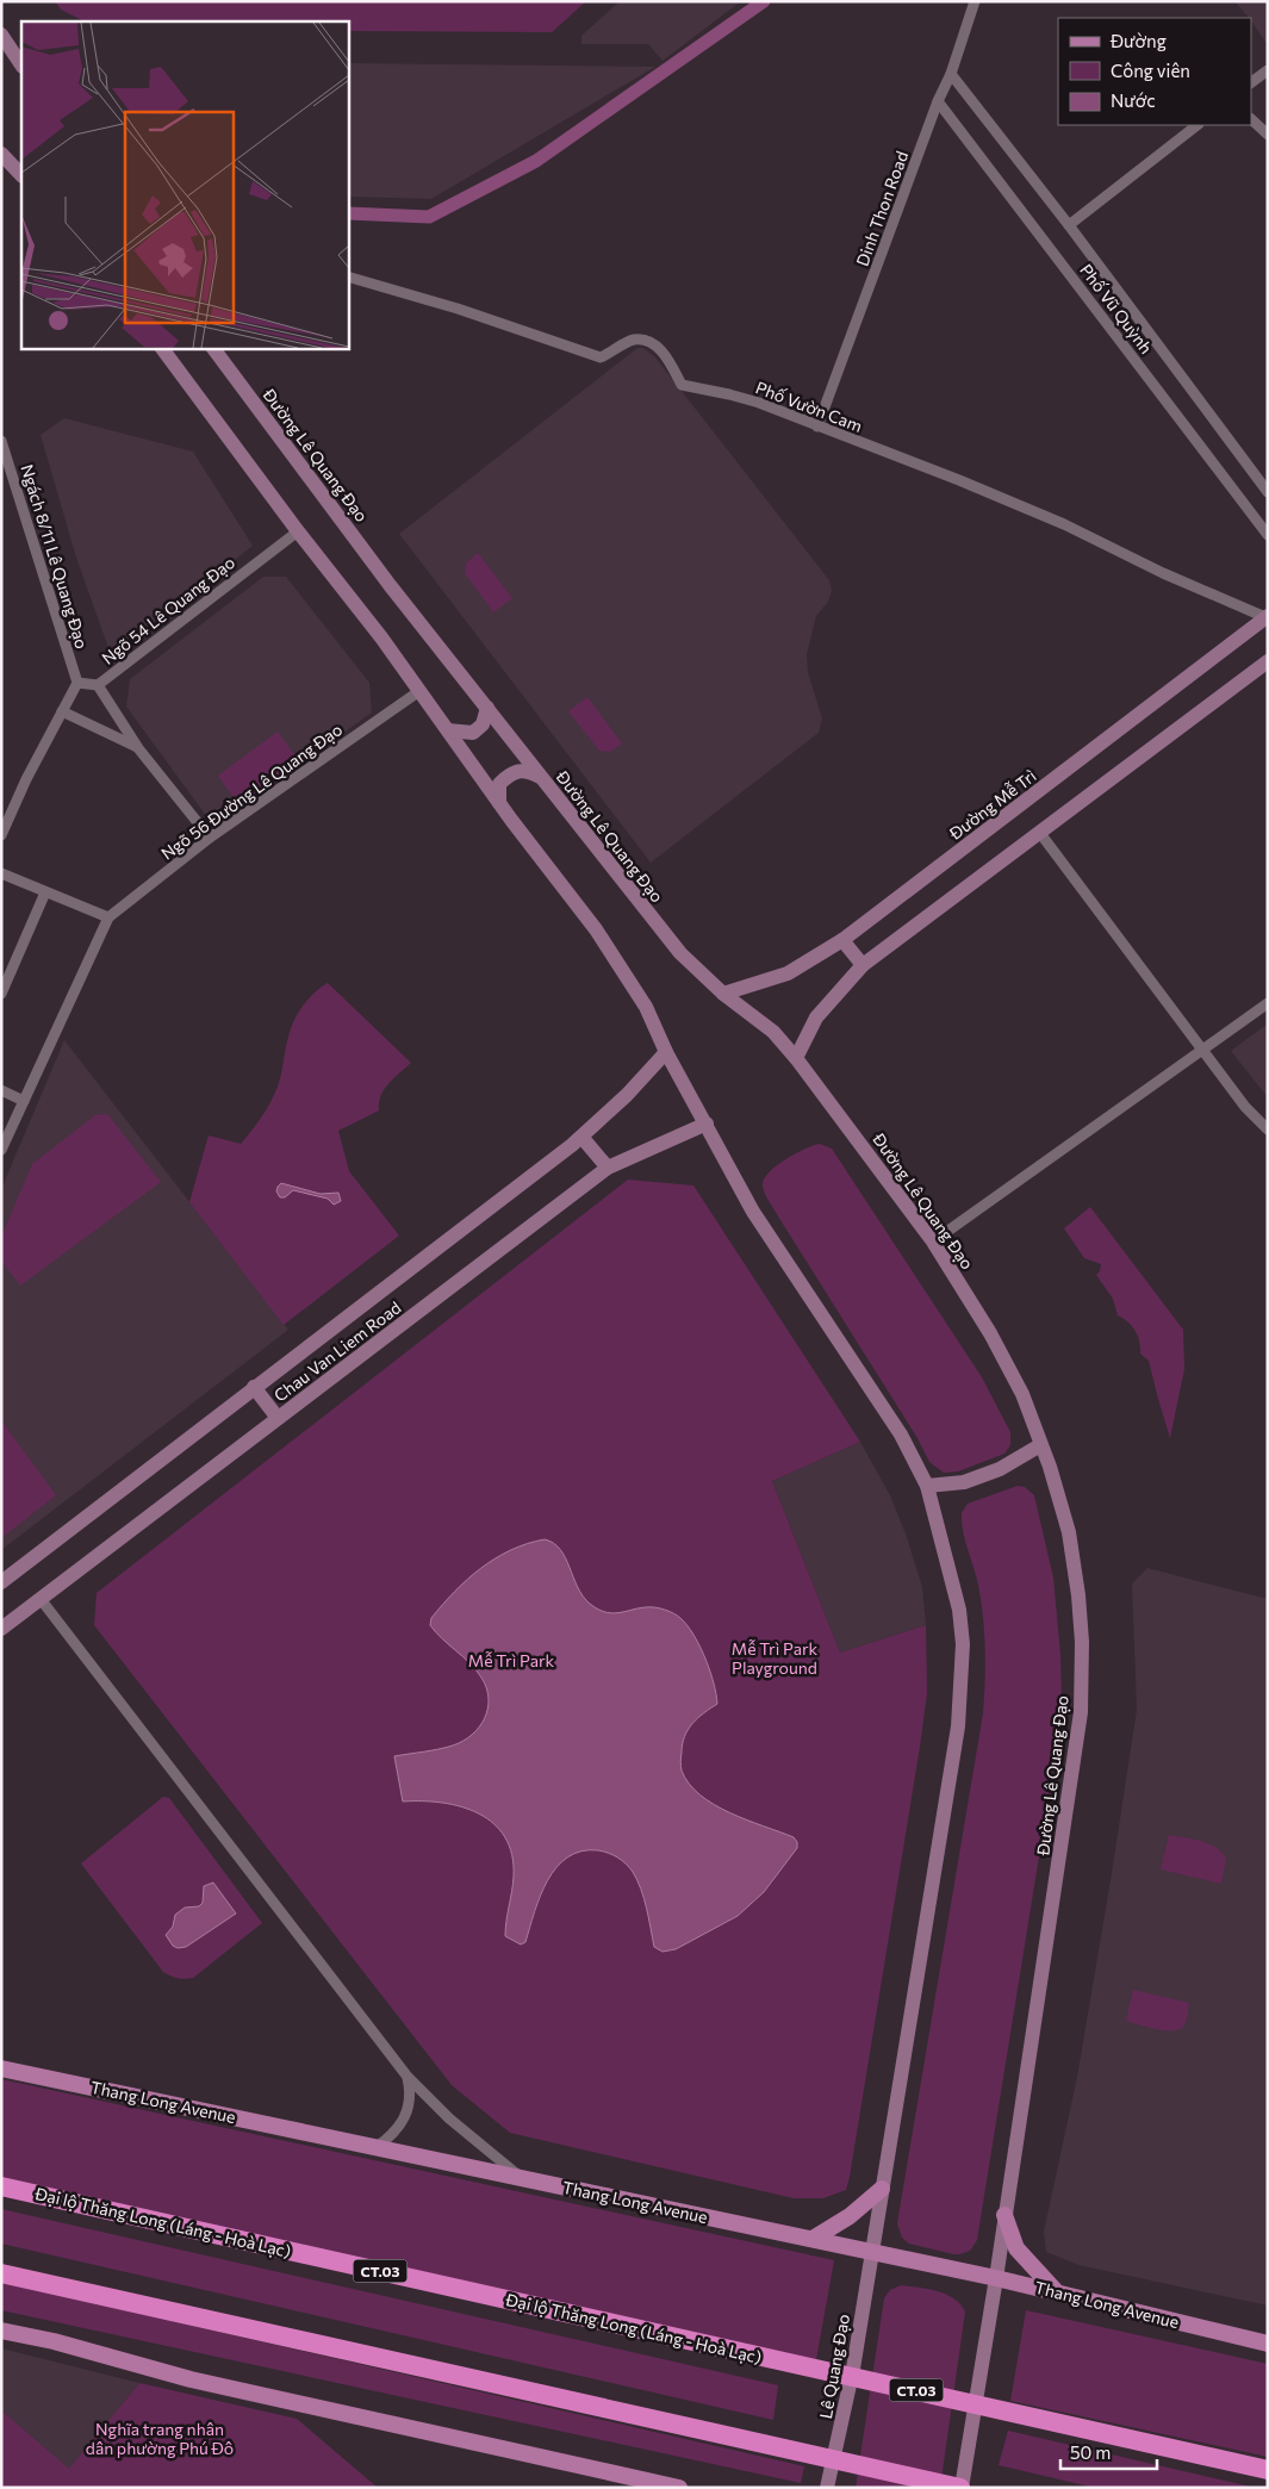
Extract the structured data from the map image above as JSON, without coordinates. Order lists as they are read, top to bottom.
{
  "streets": {
    "highway": ["Đại lộ Thăng Long (Láng - Hoà Lạc)", "CT.03"],
    "main road": [
      "Đường Lê Quang Đạo",
      "Đường Mễ Trì",
      "Chau Van Liem Road",
      "Thang Long Avenue",
      "Lê Quang Đạo"
    ],
    "street": [
      "Dinh Thon Road",
      "Phố Vũ Quỳnh",
      "Phố Vườn Cam",
      "Ngách 8/11 Lê Quang Đạo",
      "Ngõ 54 Lê Quang Đạo",
      "Ngõ 56 Đường Lê Quang Đạo"
    ]
  },
  "crossings": [
    ["Dinh Thon Road", "Phố Vũ Quỳnh"],
    ["Dinh Thon Road", "Phố Vườn Cam"],
    ["Phố Vườn Cam", "Đường Mễ Trì"],
    ["Đường Lê Quang Đạo", "Đường Mễ Trì"],
    ["Đường Lê Quang Đạo", "Thang Long Avenue"],
    ["Ngách 8/11 Lê Quang Đạo", "Ngõ 54 Lê Quang Đạo"],
    ["Thang Long Avenue", "Lê Quang Đạo"]
  ],
  "parks": ["Mễ Trì Park Playground", "Mễ Trì Park", "Nghĩa trang nhân dân phường Phú Đô"],
  "legend": ["Đường", "Công viên", "Nước"],
  "scale_bar": "50 m"
}
